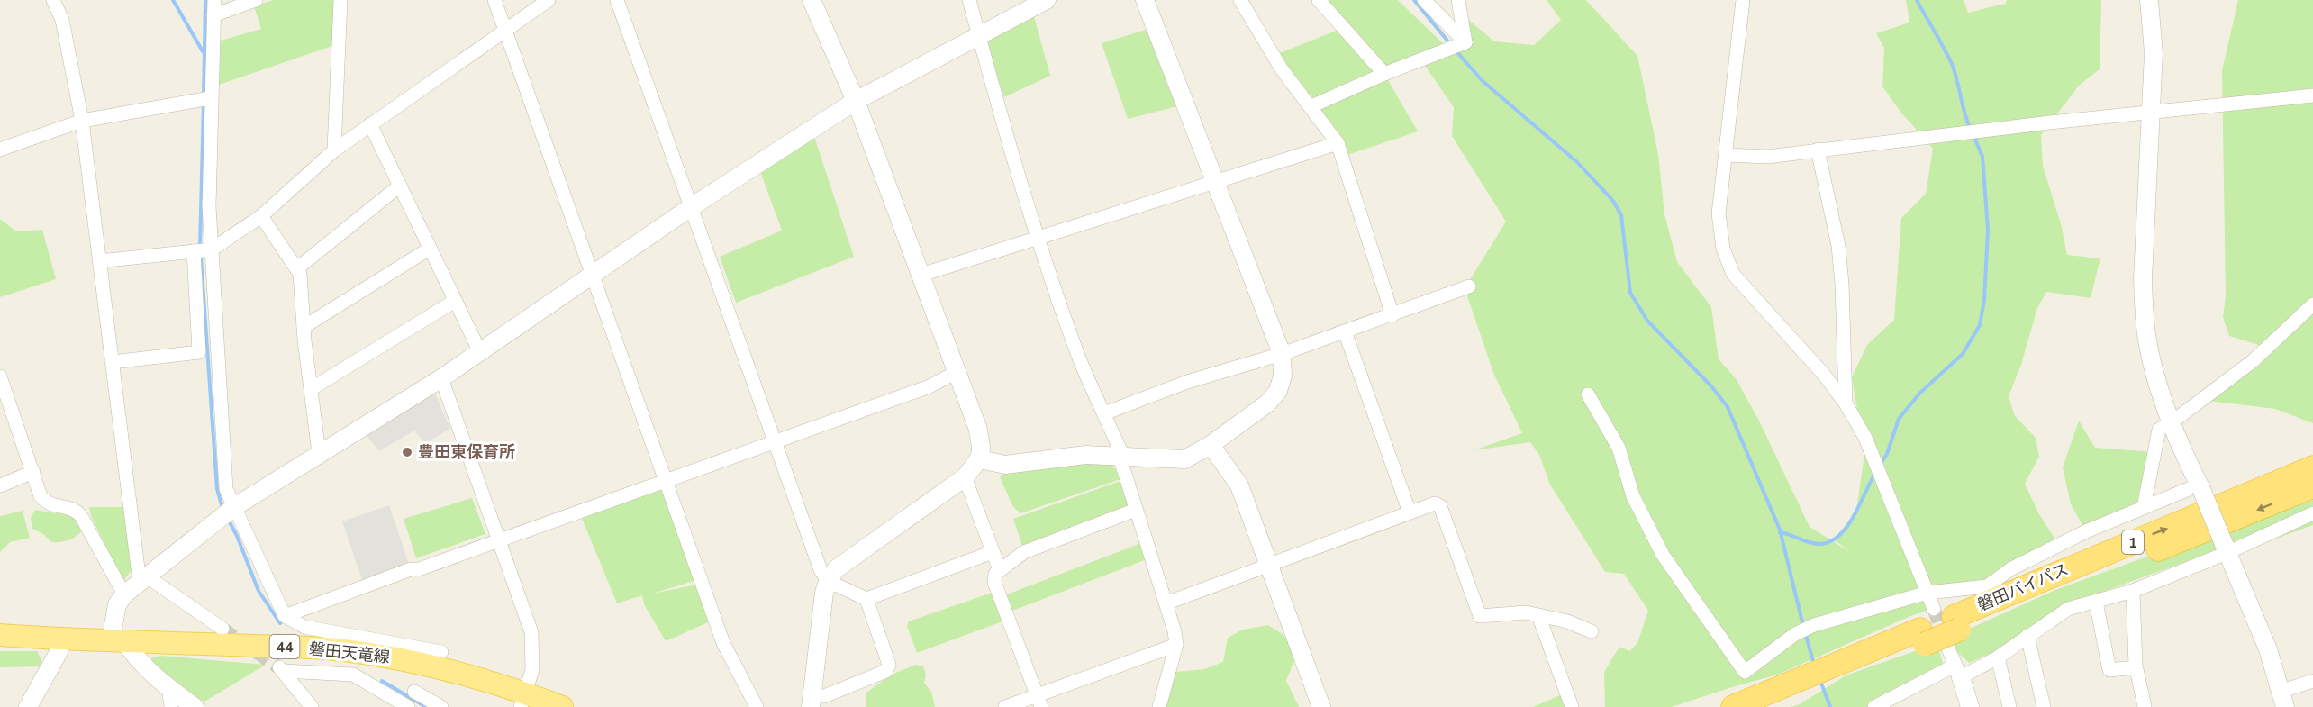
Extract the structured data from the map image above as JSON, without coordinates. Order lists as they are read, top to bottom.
{
  "streets": {
    "highway": ["1", "磐田バイパス"],
    "main road": ["44", "磐田天竜線"]
  },
  "places": ["豊田東保育所"]
}
